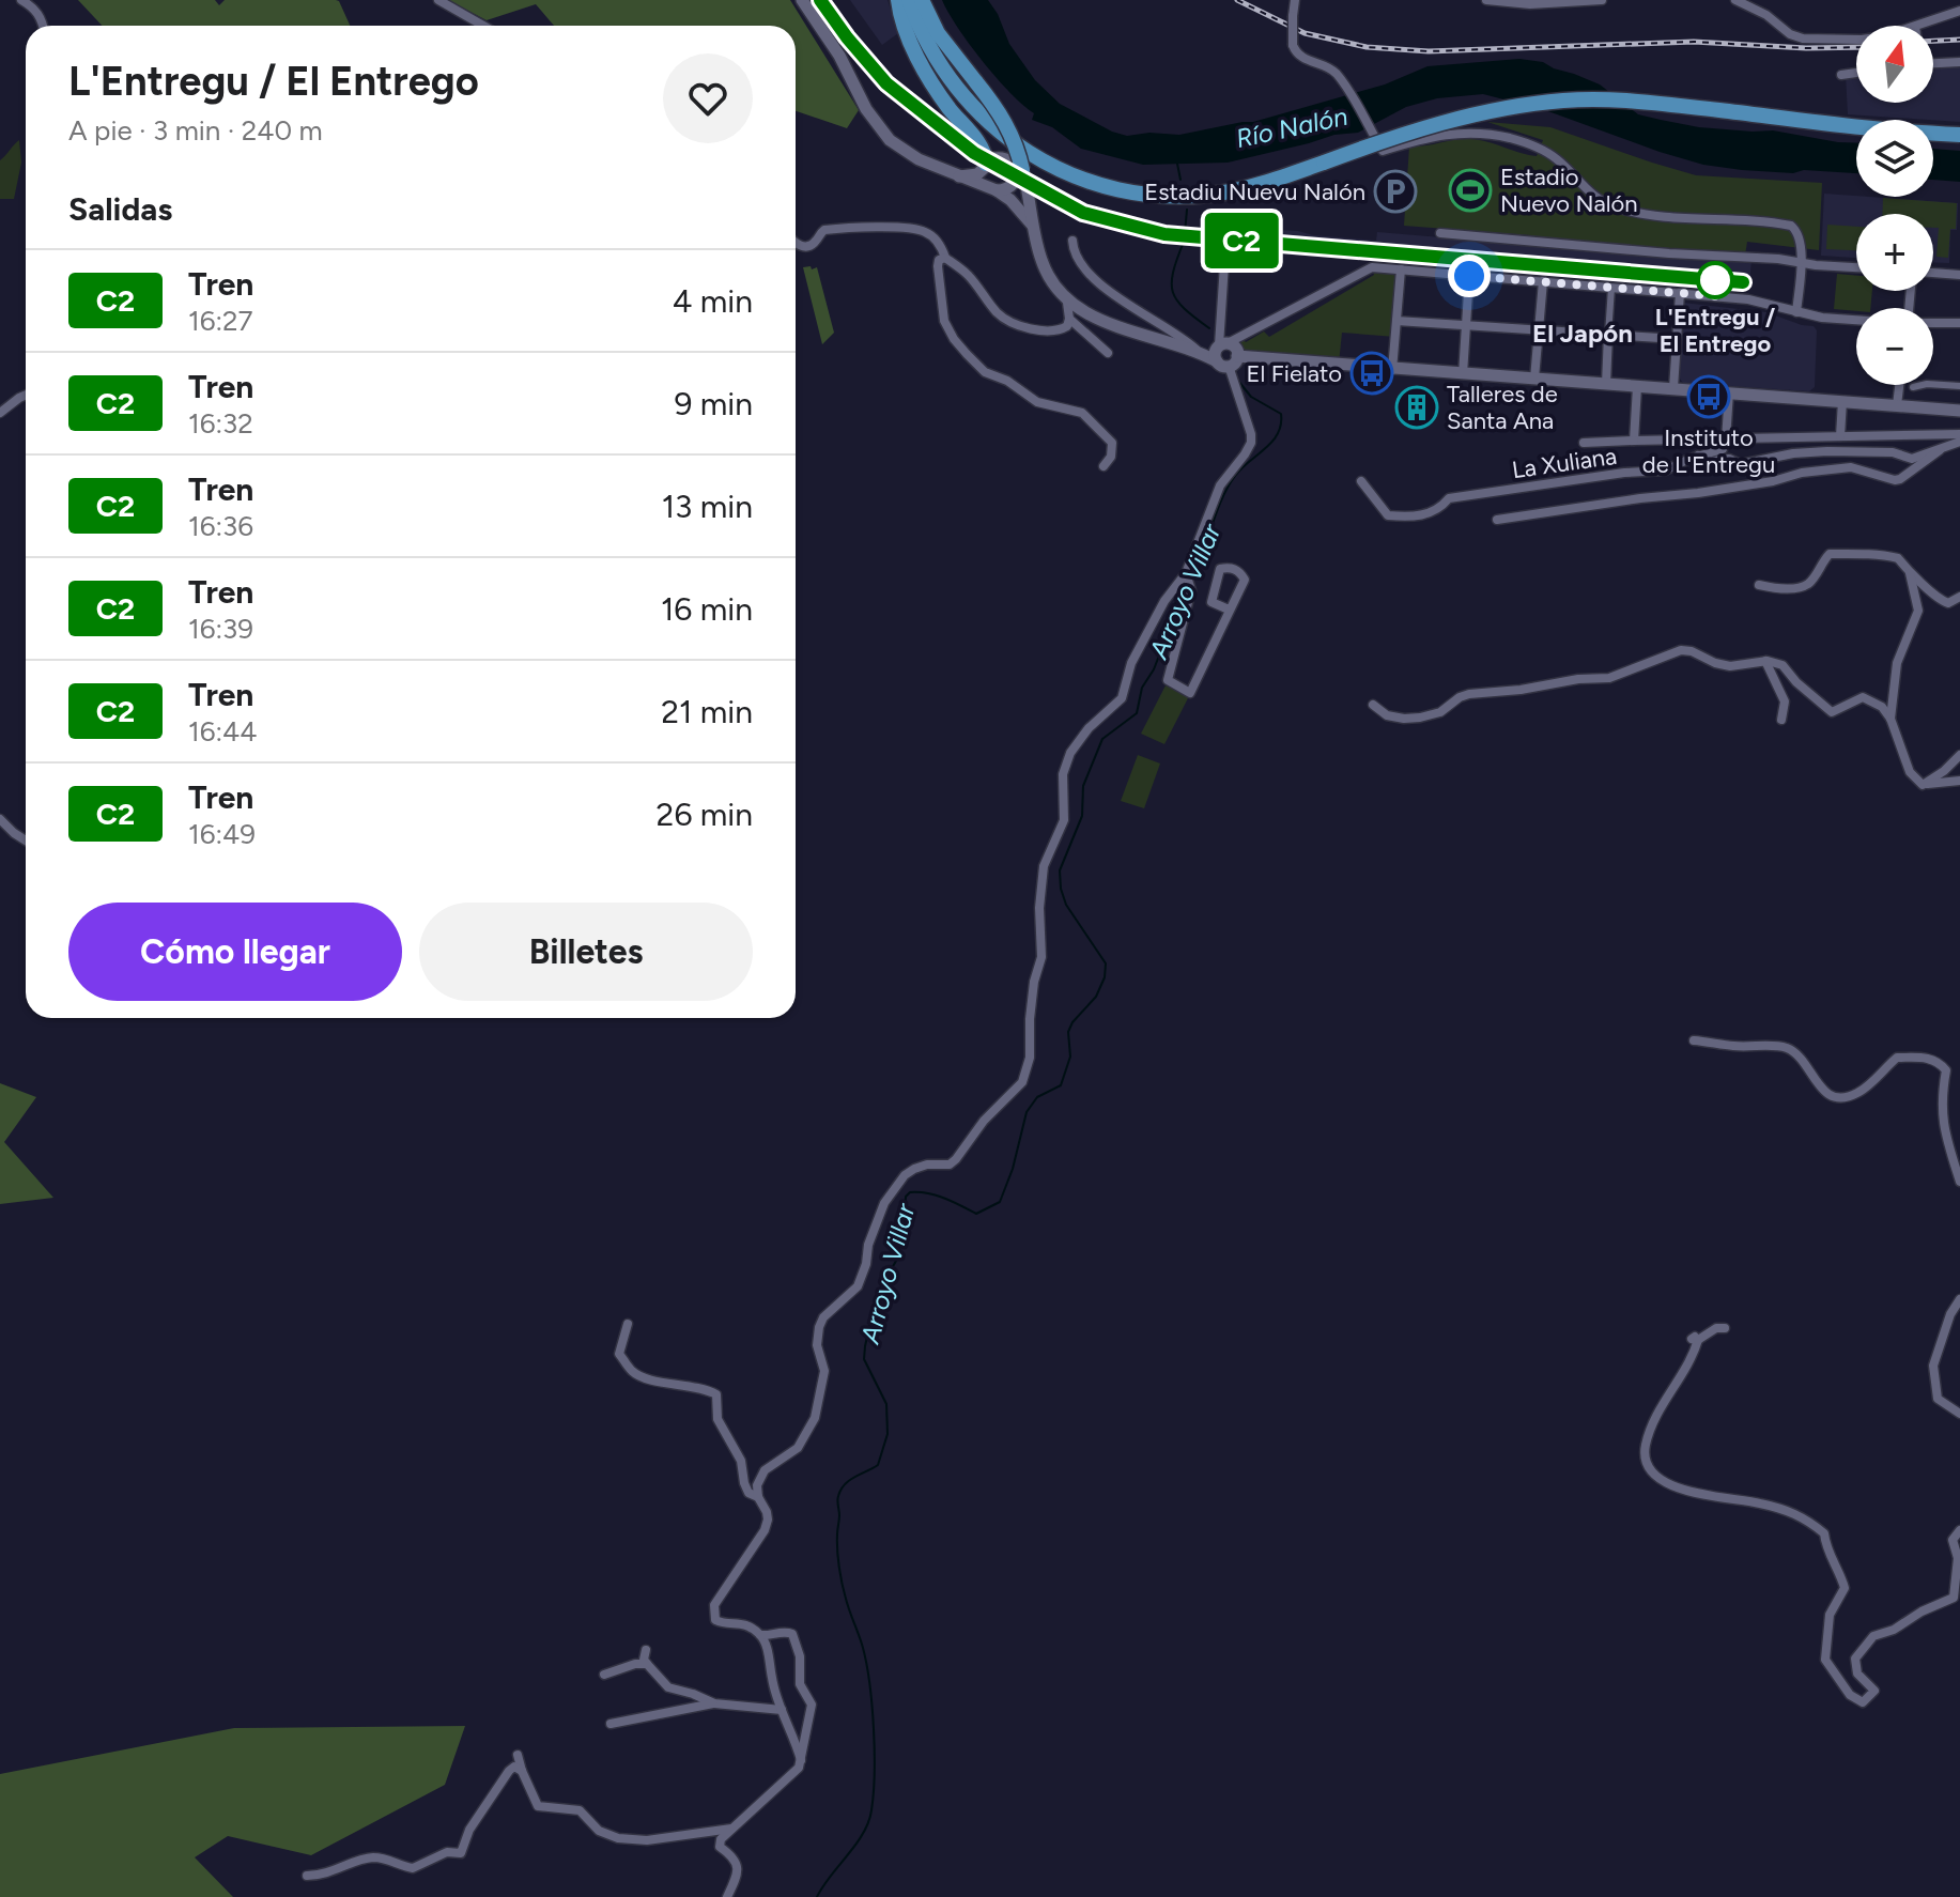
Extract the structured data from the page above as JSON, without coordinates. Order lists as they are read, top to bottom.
{
  "streets": {
    "street": ["La Xuliana"]
  },
  "districts": ["El Japón"],
  "water": ["Río Nalón", "Arroyo Villar"],
  "places": {
    "sports": ["Estadio Nuevo Nalón"],
    "parking": ["Estadiu Nuevu Nalón"],
    "other": ["L'Entregu / El Entrego"],
    "bus stop": ["El Fielato", "Instituto de L'Entregu"],
    "building": ["Talleres de Santa Ana"]
  },
  "north": "top",
  "page": {
    "on_map": "C2",
    "map_buttons": ["+", "−"],
    "heading": [
      ["L'Entregu / El Entrego", "A pie · 3 min · 240 m"],
      "Salidas"
    ],
    "list": [
      {
        "mark": "C2",
        "name": "Tren",
        "note": "16:27",
        "value": "4 min"
      },
      {
        "mark": "C2",
        "name": "Tren",
        "note": "16:32",
        "value": "9 min"
      },
      {
        "mark": "C2",
        "name": "Tren",
        "note": "16:36",
        "value": "13 min"
      },
      {
        "mark": "C2",
        "name": "Tren",
        "note": "16:39",
        "value": "16 min"
      },
      {
        "mark": "C2",
        "name": "Tren",
        "note": "16:44",
        "value": "21 min"
      },
      {
        "mark": "C2",
        "name": "Tren",
        "note": "16:49",
        "value": "26 min"
      }
    ],
    "buttons": ["Cómo llegar", "Billetes"]
  }
}
